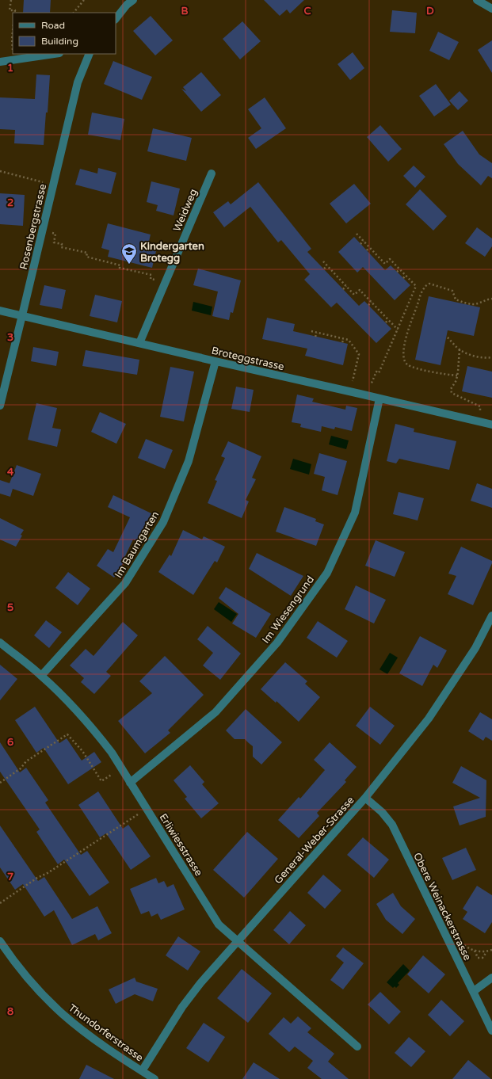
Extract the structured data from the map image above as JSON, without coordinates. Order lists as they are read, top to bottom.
{
  "streets": {
    "street": [
      "Weidweg",
      "Rosenbergstrasse",
      "Broteggstrasse",
      "Im Baumgarten",
      "Im Wiesengrund",
      "General-Weber-Strasse",
      "Erliwiesstrasse",
      "Obere Weinackerstrasse",
      "Thundorferstrasse"
    ]
  },
  "crossings": [
    ["Weidweg", "Broteggstrasse"],
    ["Rosenbergstrasse", "Broteggstrasse"],
    ["Broteggstrasse", "Im Baumgarten"],
    ["Broteggstrasse", "Im Wiesengrund"],
    ["Im Baumgarten", "Erliwiesstrasse"],
    ["Im Wiesengrund", "Erliwiesstrasse"],
    ["General-Weber-Strasse", "Erliwiesstrasse"],
    ["General-Weber-Strasse", "Obere Weinackerstrasse"],
    ["General-Weber-Strasse", "Thundorferstrasse"]
  ],
  "places": {
    "school or university": ["Kindergarten Brotegg"]
  },
  "legend": ["Road", "Building"],
  "grid": {
    "columns": ["B", "C", "D"],
    "rows": [
      "1",
      "2",
      "3",
      "4",
      "5",
      "6",
      "7",
      "8"
    ]
  }
}
